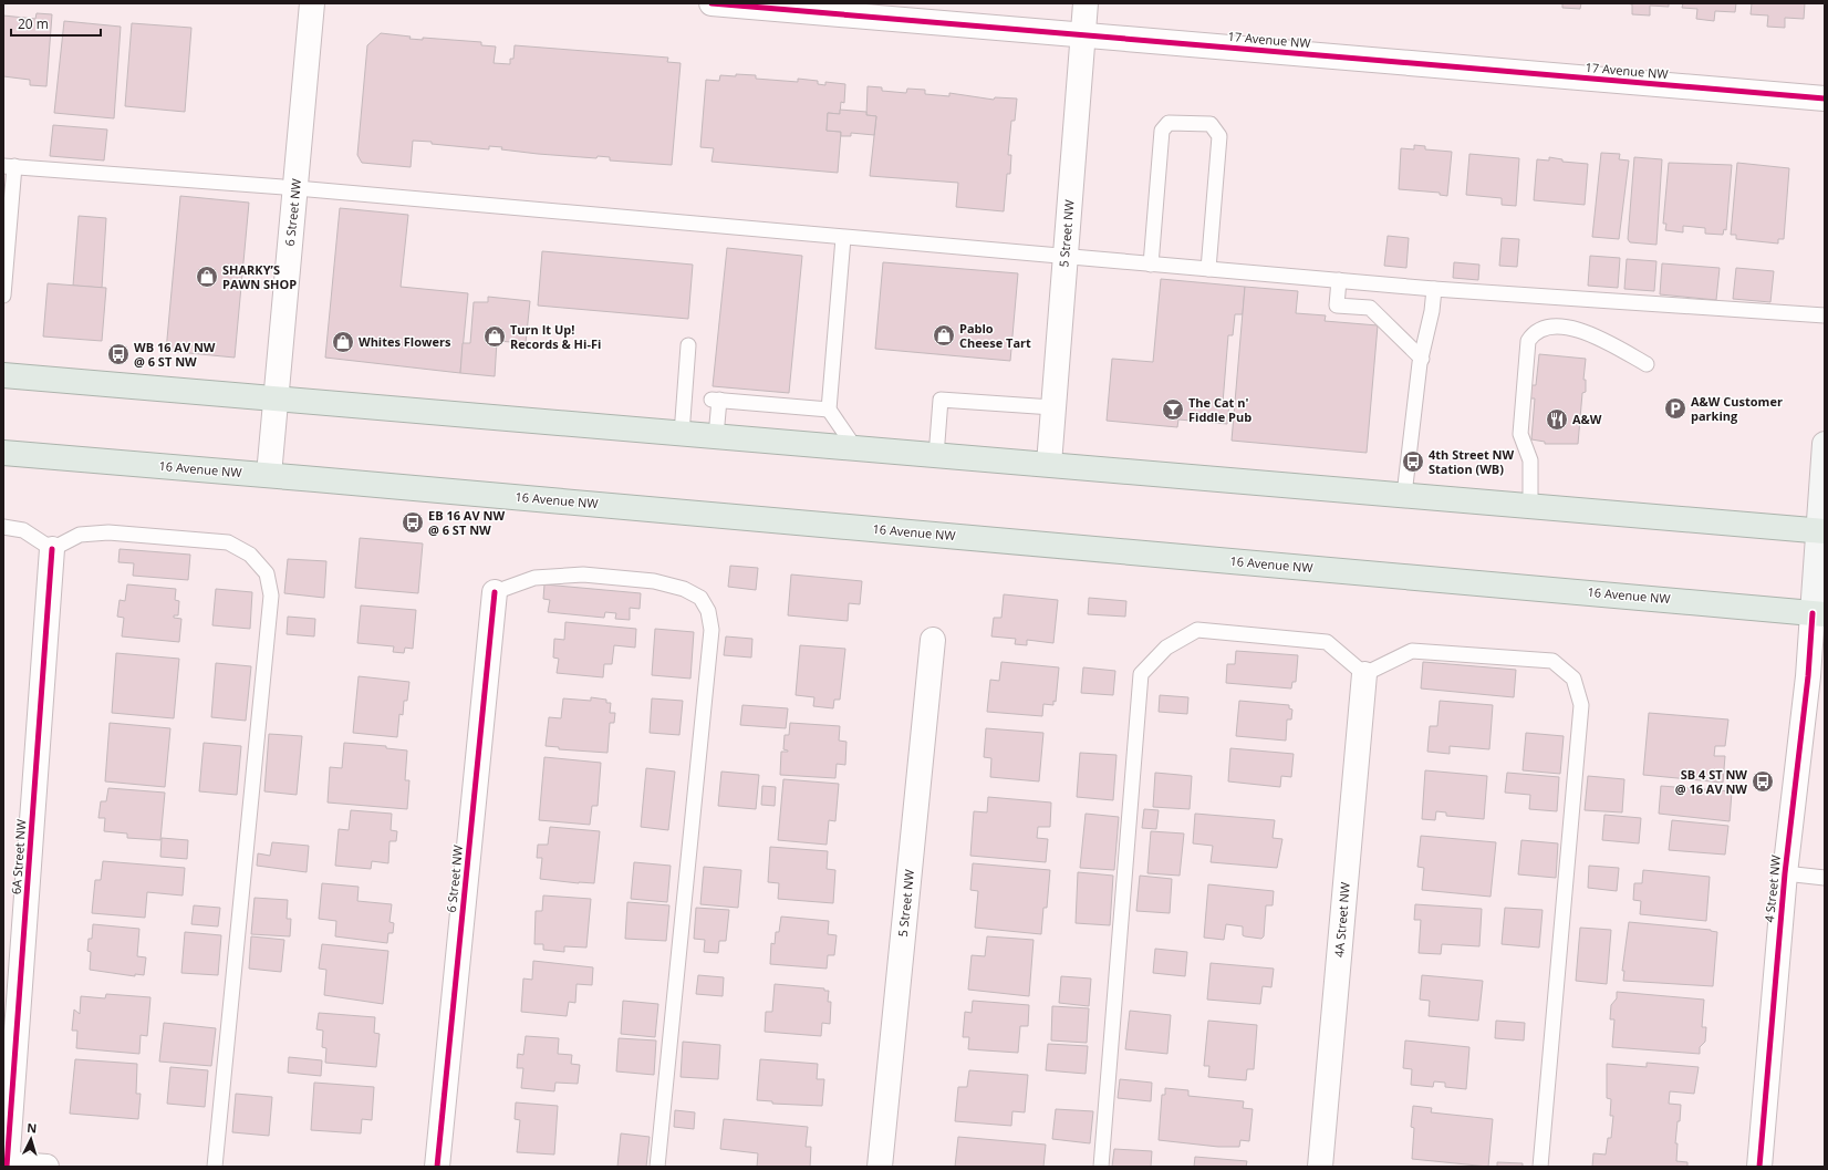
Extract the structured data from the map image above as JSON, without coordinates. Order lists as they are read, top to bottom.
{
  "streets": {
    "highway": ["16 Avenue NW"],
    "main road": ["4 Street NW"],
    "street": [
      "17 Avenue NW",
      "6 Street NW",
      "5 Street NW",
      "6A Street NW",
      "4A Street NW"
    ]
  },
  "crossings": [
    ["17 Avenue NW", "5 Street NW"],
    ["6 Street NW", "16 Avenue NW"],
    ["16 Avenue NW", "4 Street NW"]
  ],
  "places": {
    "shop": [
      "SHARKY’S PAWN SHOP",
      "Pablo Cheese Tart",
      "Turn It Up! Records & Hi-Fi",
      "Whites Flowers"
    ],
    "bus stop": [
      "WB 16 AV NW @ 6 ST NW",
      "4th Street NW Station (WB)",
      "EB 16 AV NW @ 6 ST NW",
      "SB 4 ST NW @ 16 AV NW"
    ],
    "parking": ["A&W Customer parking"],
    "bar": ["The Cat n' Fiddle Pub"],
    "restaurant": ["A&W"]
  },
  "scale_bar": "20 m",
  "north": "top"
}
